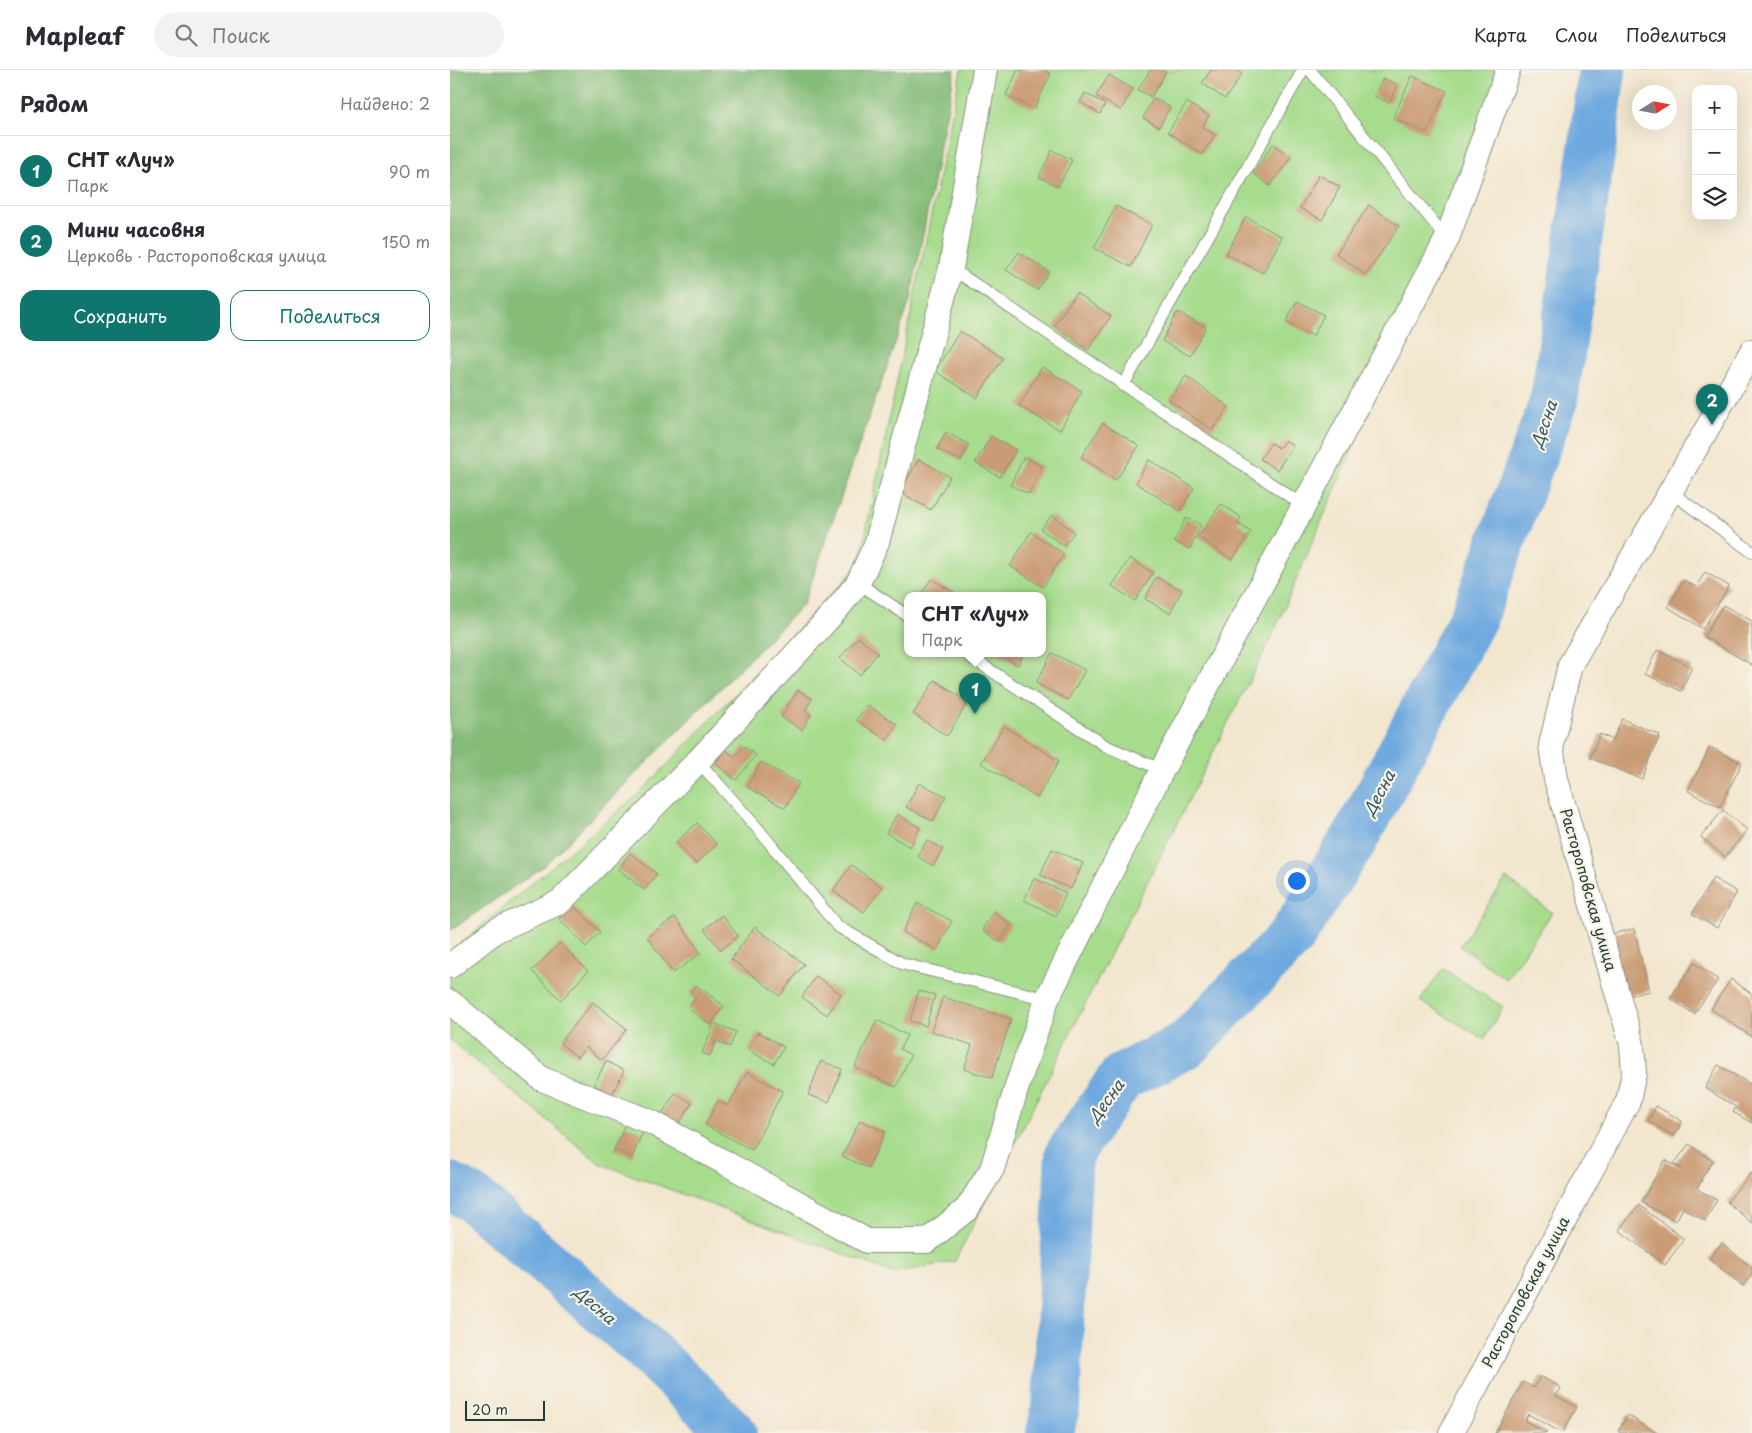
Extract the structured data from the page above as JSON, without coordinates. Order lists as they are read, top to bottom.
{
  "streets": {
    "street": ["Растороповская улица"]
  },
  "water": ["Десна"],
  "scale_bar": "20 m",
  "north": "right",
  "page": {
    "header": "Mapleaf",
    "search": "Поиск",
    "nav": ["Карта", "Слои", "Поделиться"],
    "heading": ["Рядом", "Найдено: 2"],
    "map_buttons": ["+", "−"],
    "list": [
      {
        "mark": "1",
        "name": "СНТ «Луч»",
        "note": "Парк",
        "value": "90 m"
      },
      {
        "mark": "2",
        "name": "Мини часовня",
        "note": "Церковь · Растороповская улица",
        "value": "150 m"
      }
    ],
    "buttons": ["Сохранить", "Поделиться"],
    "pins": ["2", "1"],
    "popup": ["СНТ «Луч»", "Парк"],
    "scale": "20 m"
  }
}
